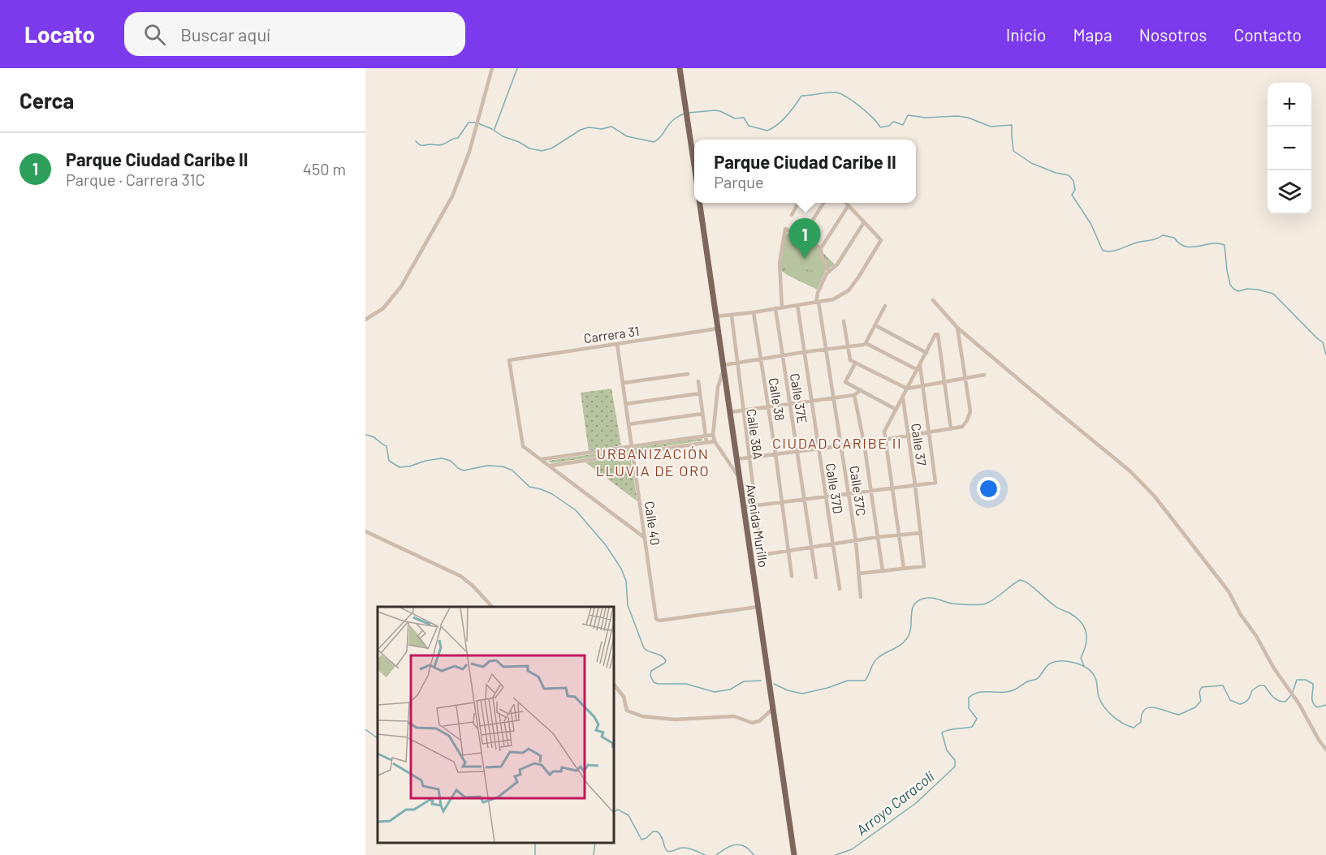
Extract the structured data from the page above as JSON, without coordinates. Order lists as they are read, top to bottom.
{
  "streets": {
    "main road": ["Avenida Murillo"],
    "street": [
      "Carrera 31",
      "Calle 37E",
      "Calle 38",
      "Calle 38A",
      "Calle 37",
      "Calle 37D",
      "Calle 37C",
      "Calle 40"
    ]
  },
  "crossings": [
    ["Carrera 31", "Calle 40"],
    ["Carrera 31", "Avenida Murillo"],
    ["Calle 38", "Calle 38A"],
    ["Calle 40", "Avenida Murillo"]
  ],
  "districts": ["CIUDAD CARIBE II", "URBANIZACIÓN LLUVIA DE ORO"],
  "water": ["Arroyo Caracolí"],
  "page": {
    "header": "Locato",
    "search": "Buscar aquí",
    "nav": [
      "Inicio",
      "Mapa",
      "Nosotros",
      "Contacto"
    ],
    "heading": "Cerca",
    "map_buttons": ["+", "−"],
    "list": [
      {
        "mark": "1",
        "name": "Parque Ciudad Caribe II",
        "note": "Parque · Carrera 31C",
        "value": "450 m"
      }
    ],
    "popup": ["Parque Ciudad Caribe II", "Parque"],
    "pins": "1"
  }
}
